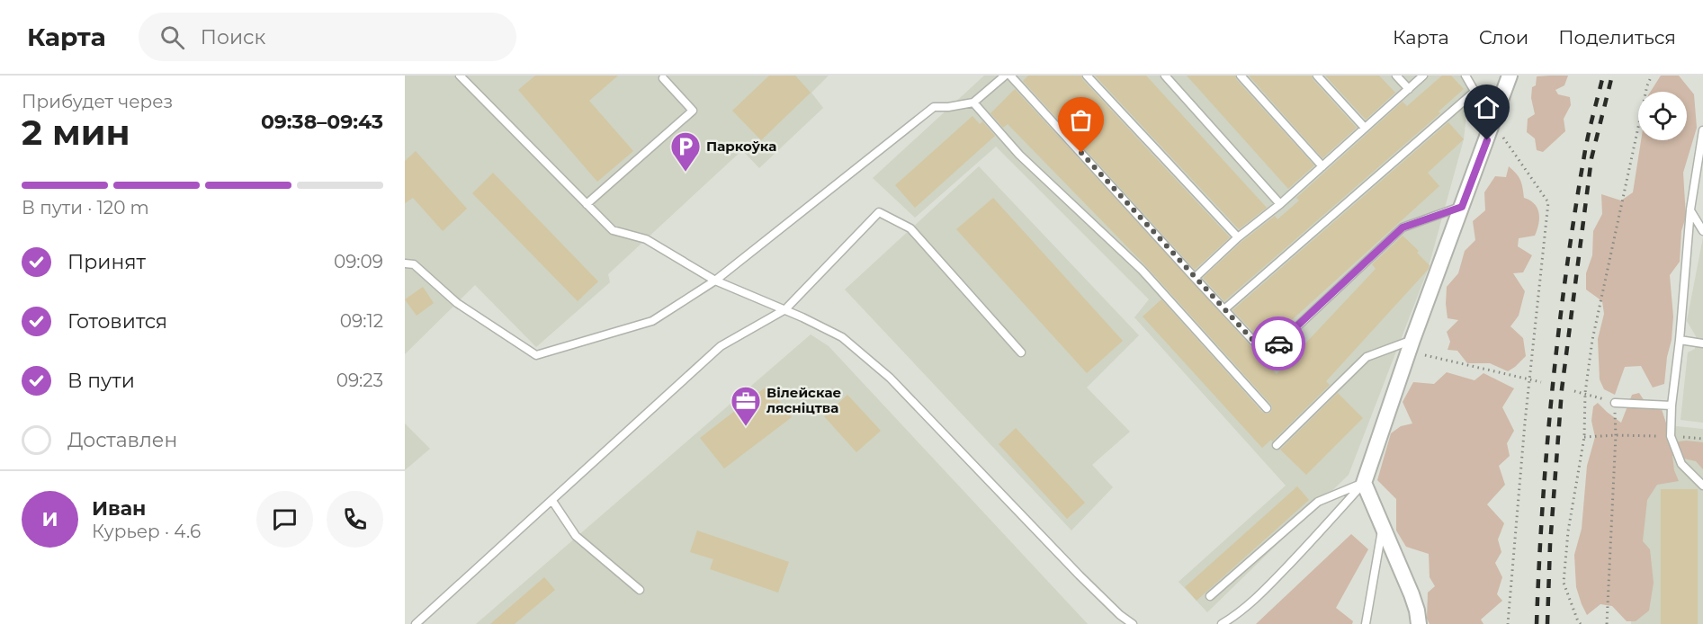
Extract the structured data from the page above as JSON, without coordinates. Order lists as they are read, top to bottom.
{
  "places": {
    "parking": ["Паркоўка"],
    "office": ["Вілейскае лясніцтва"]
  },
  "page": {
    "header": "Карта",
    "search": "Поиск",
    "nav": ["Карта", "Слои", "Поделиться"],
    "heading": ["2 мин", "Прибудет через", "09:38–09:43"],
    "panel": ["Иван", "Курьер · 4.6"],
    "bar": "В пути · 120 m",
    "list": [
      ["Принят", "09:09"],
      ["Готовится", "09:12"],
      ["В пути", "09:23"],
      "Доставлен"
    ],
    "round": "И"
  }
}
